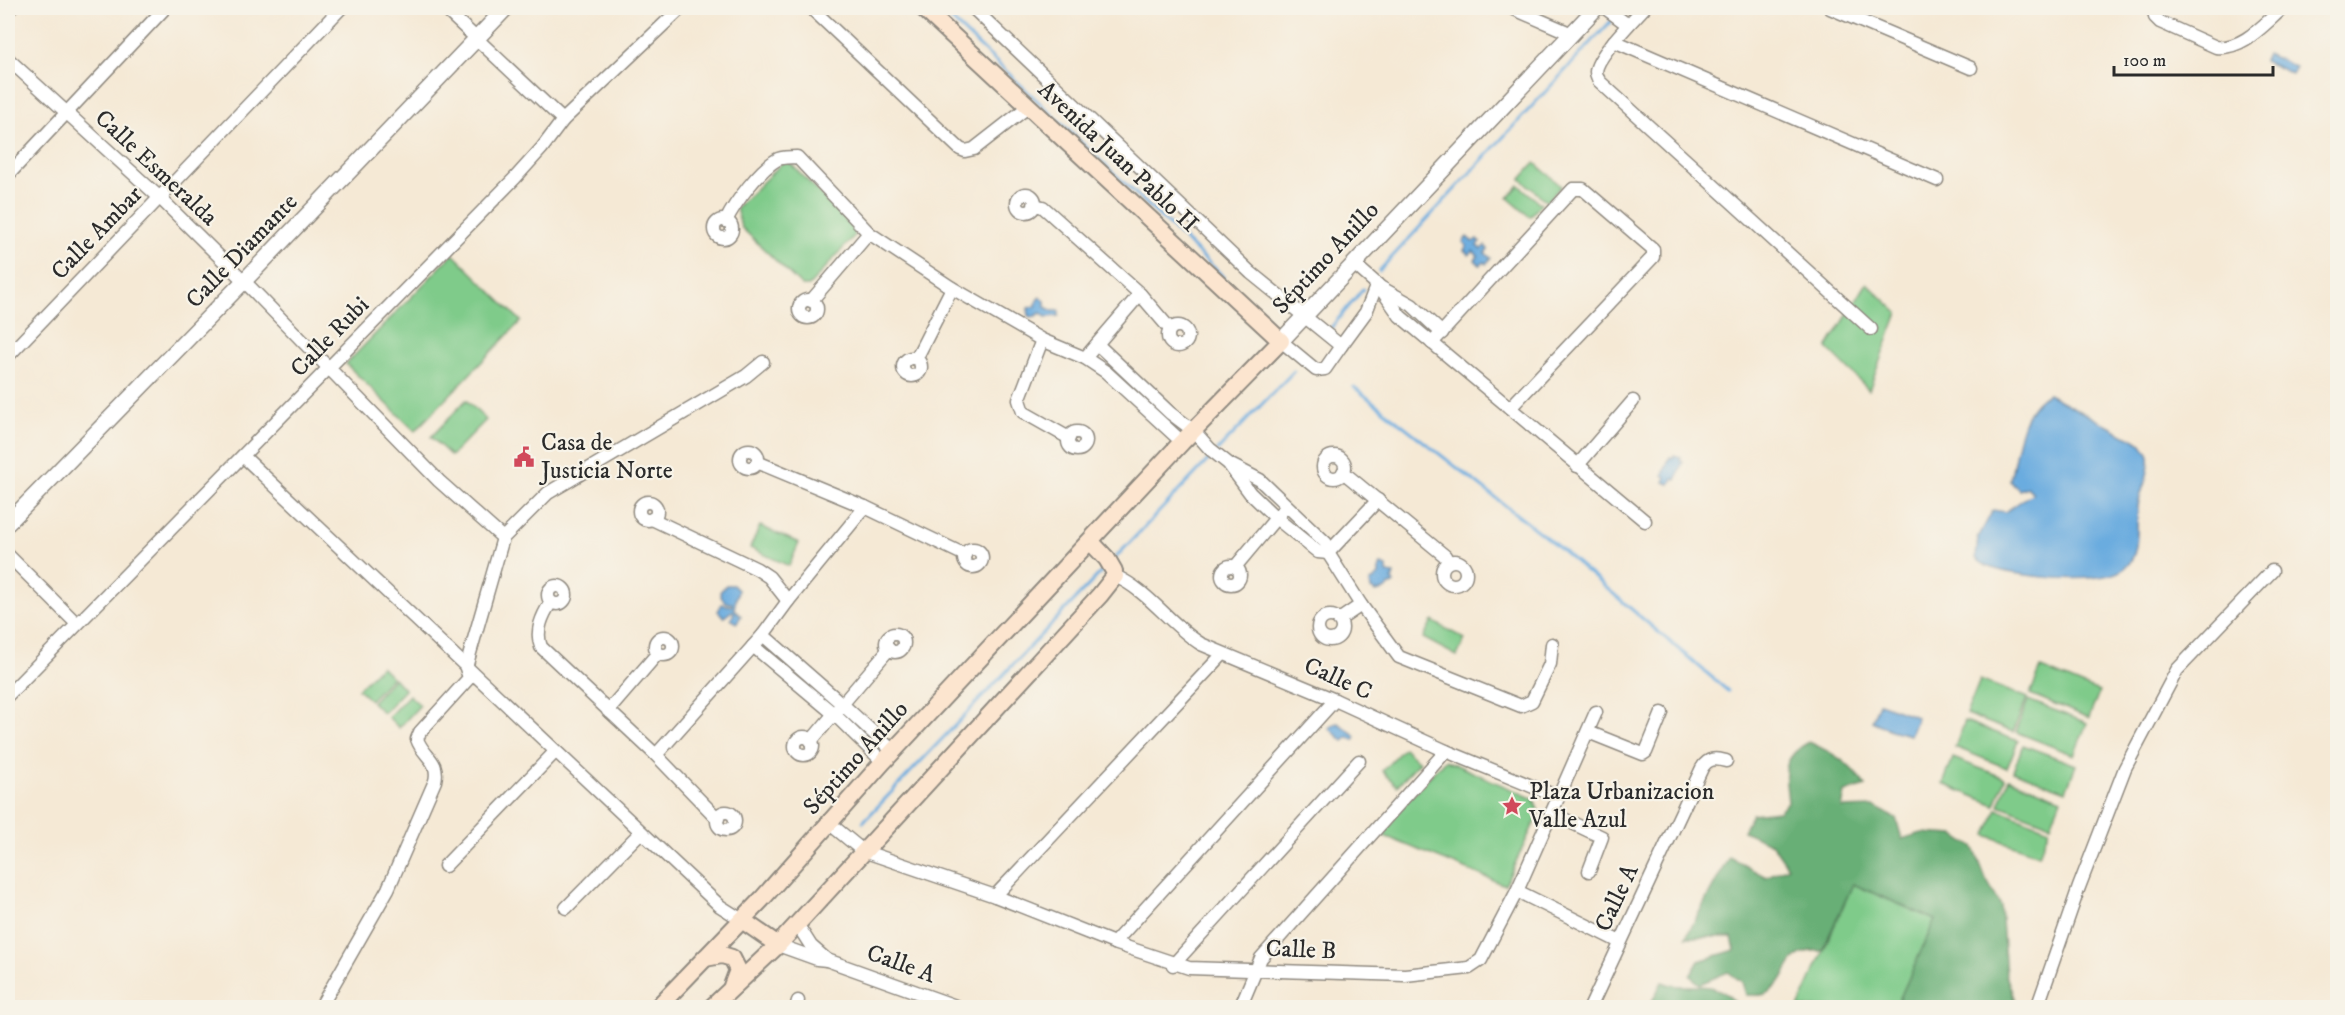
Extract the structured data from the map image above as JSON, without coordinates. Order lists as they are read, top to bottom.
{
  "streets": {
    "main road": ["Avenida Juan Pablo II", "Séptimo Anillo"],
    "street": [
      "Calle Esmeralda",
      "Calle Ambar",
      "Calle Diamante",
      "Calle Rubi",
      "Calle C",
      "Calle A",
      "Calle B"
    ]
  },
  "crossings": [
    ["Avenida Juan Pablo II", "Séptimo Anillo"],
    ["Calle Esmeralda", "Calle Ambar"],
    ["Calle Esmeralda", "Calle Diamante"],
    ["Calle Esmeralda", "Calle Rubi"],
    ["Calle C", "Calle B"]
  ],
  "places": {
    "public building": ["Casa de Justicia Norte"],
    "place": ["Plaza Urbanizacion Valle Azul"]
  },
  "scale_bar": "100 m"
}
